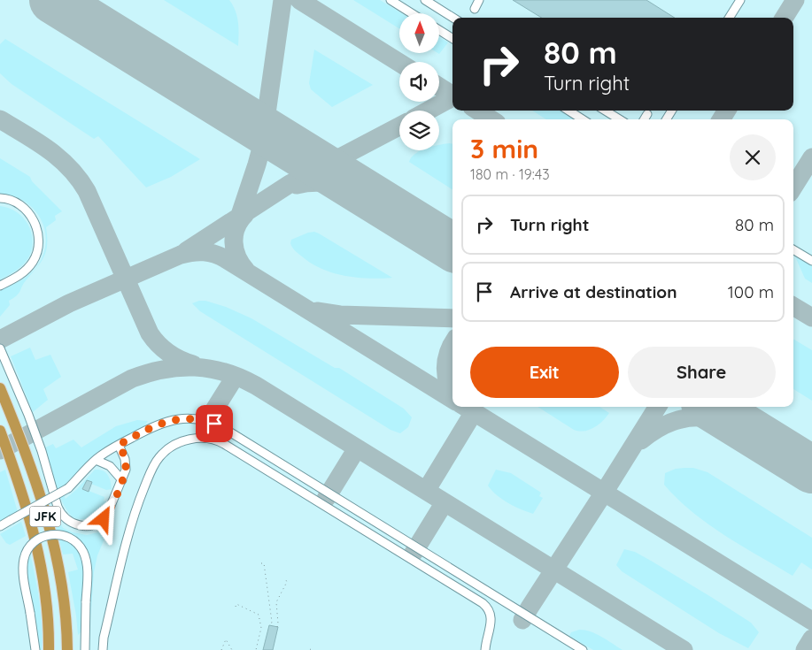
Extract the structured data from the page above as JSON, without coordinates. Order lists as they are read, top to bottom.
{
  "streets": {
    "highway": ["JFK"]
  },
  "north": "top",
  "page": {
    "turn": ["80 m", "Turn right"],
    "heading": ["3 min", "180 m · 19:43"],
    "list": [
      {
        "name": "Turn right",
        "value": "80 m"
      },
      {
        "name": "Arrive at destination",
        "value": "100 m"
      }
    ],
    "buttons": ["Exit", "Share"]
  }
}
